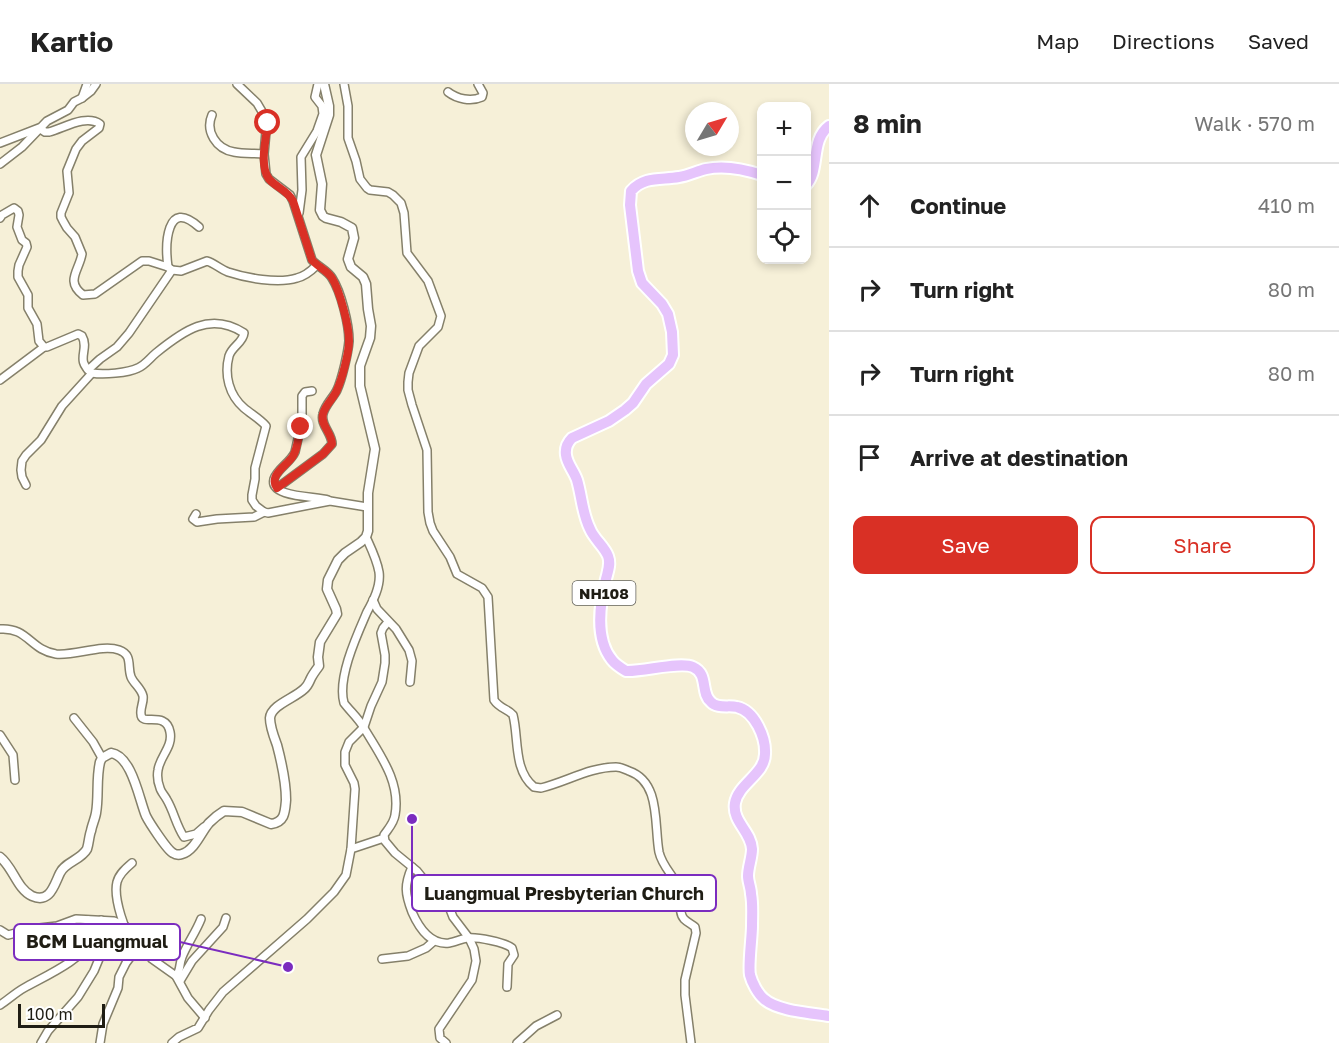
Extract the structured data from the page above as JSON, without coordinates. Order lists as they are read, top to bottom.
{
  "streets": {
    "highway": ["NH108"]
  },
  "places": ["Luangmual Presbyterian Church", "BCM Luangmual"],
  "scale_bar": "100 m",
  "north": "top right",
  "page": {
    "header": "Kartio",
    "nav": ["Map", "Directions", "Saved"],
    "heading": ["8 min", "Walk · 570 m"],
    "map_buttons": ["+", "−"],
    "list": [
      ["Continue", "410 m"],
      ["Turn right", "80 m"],
      ["Turn right", "80 m"],
      "Arrive at destination"
    ],
    "buttons": ["Save", "Share"],
    "scale": "100 m"
  }
}
